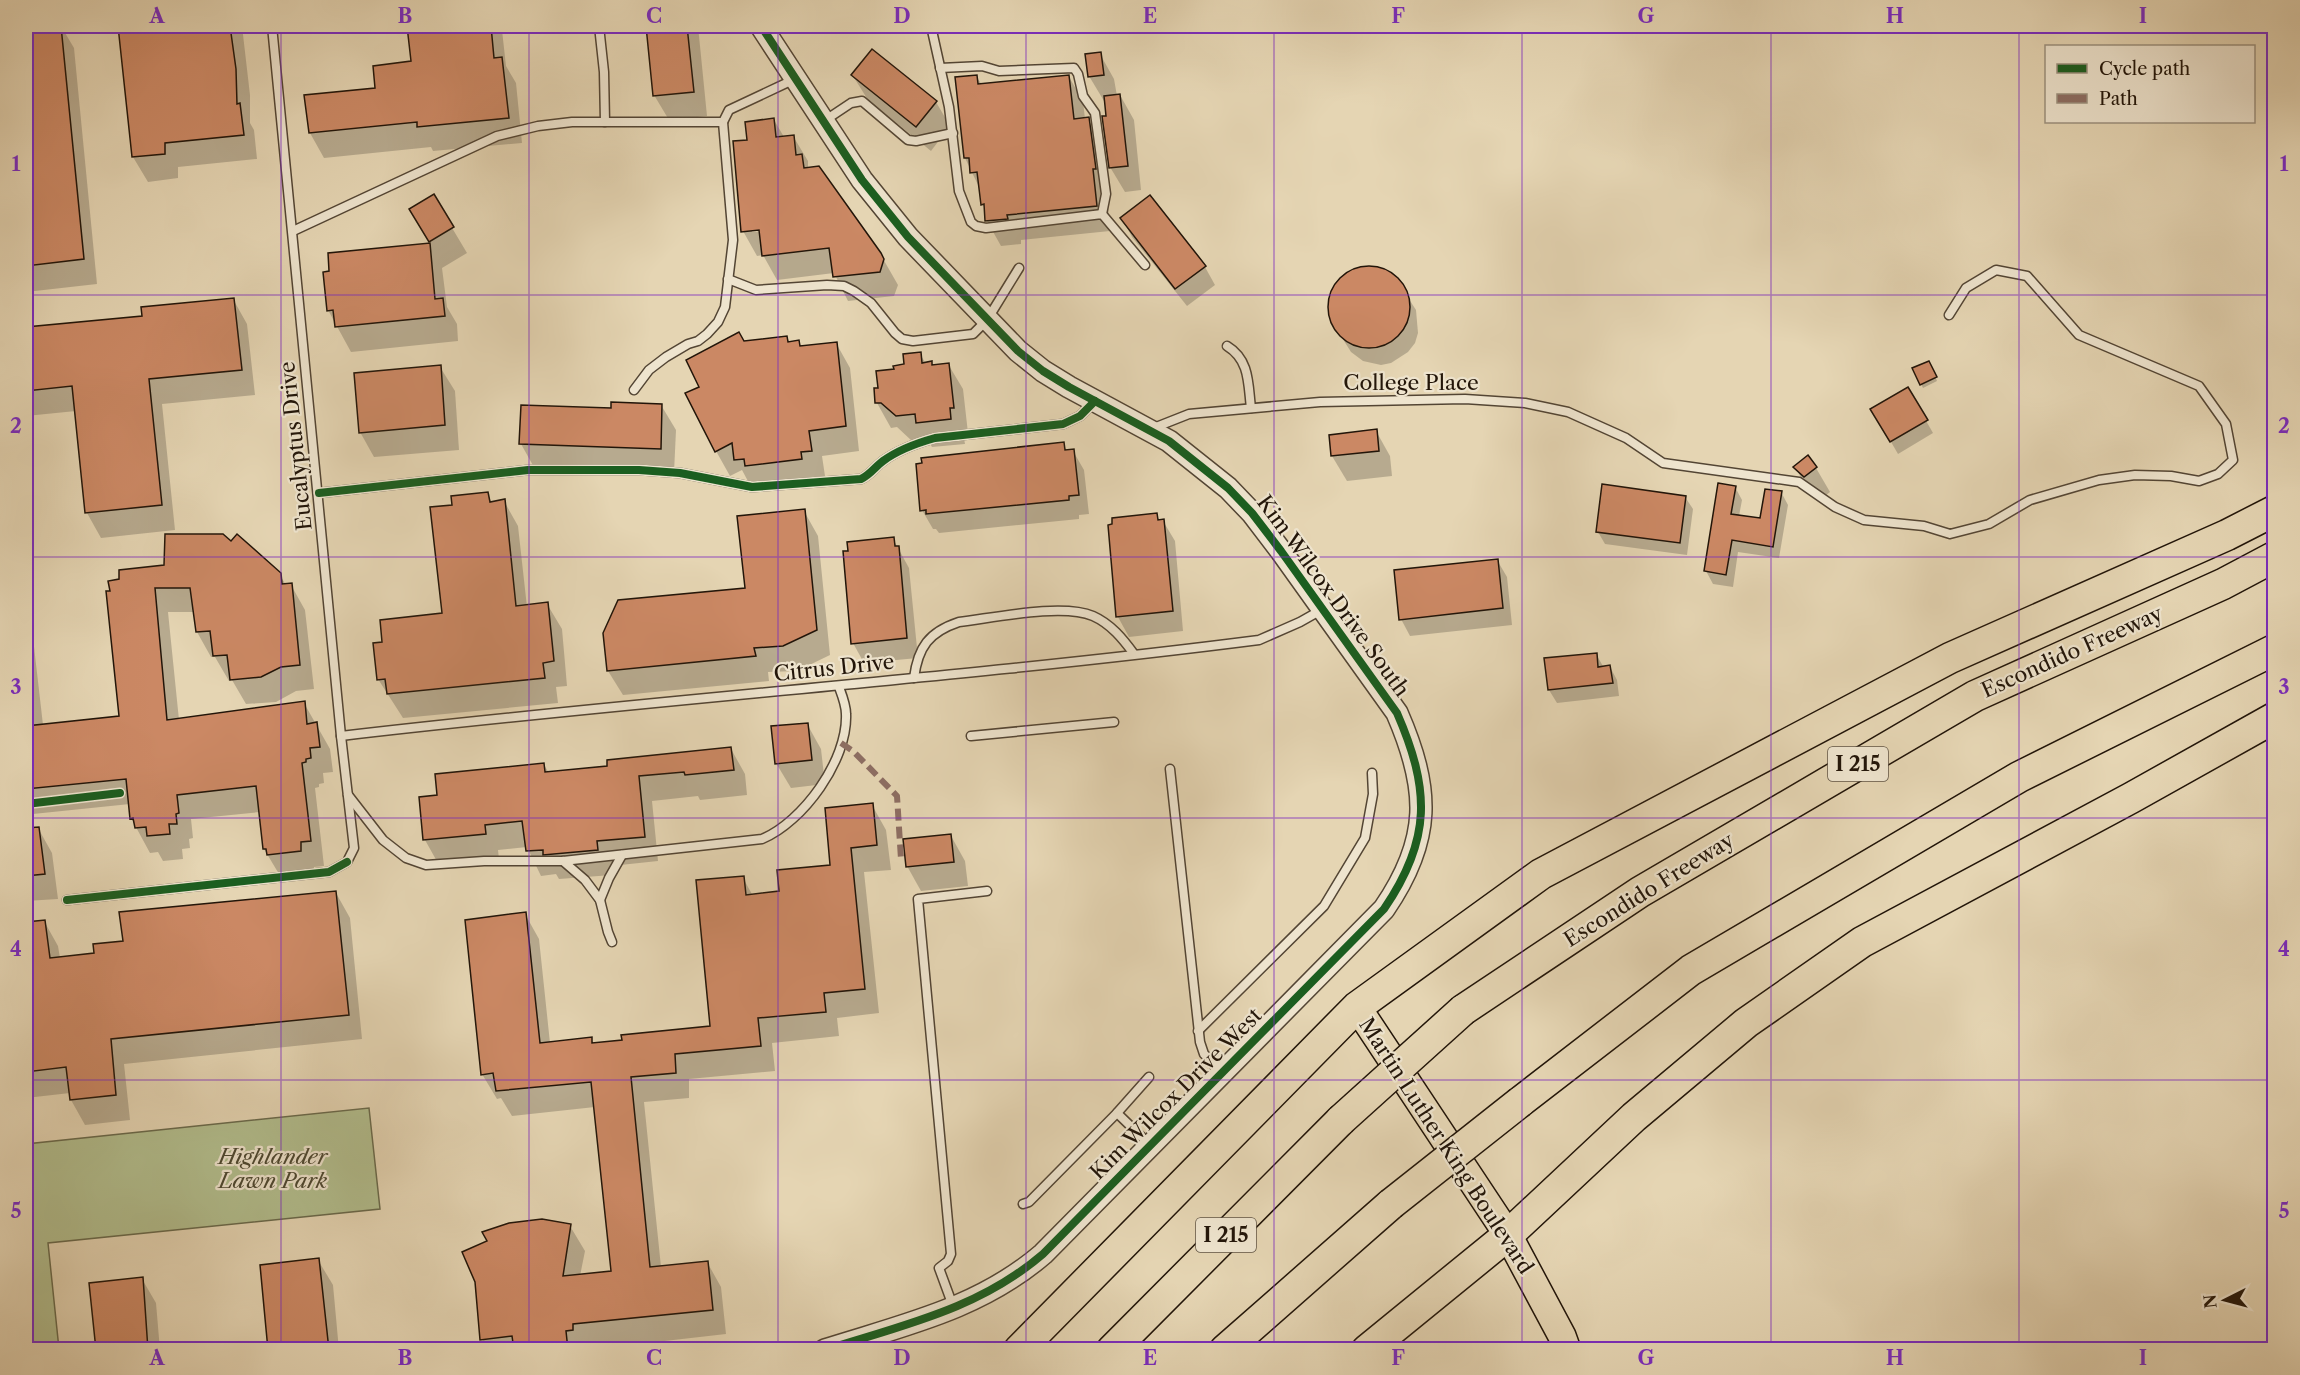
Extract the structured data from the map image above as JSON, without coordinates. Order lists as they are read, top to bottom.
{
  "streets": {
    "highway": ["Escondido Freeway", "I 215"],
    "main road": ["Martin Luther King Boulevard"],
    "street": ["Kim Wilcox Drive South", "Kim Wilcox Drive West"],
    "lane": ["College Place", "Eucalyptus Drive", "Citrus Drive"]
  },
  "crossings": [
    ["College Place", "Kim Wilcox Drive South"],
    ["Eucalyptus Drive", "Citrus Drive"],
    ["Kim Wilcox Drive South", "Citrus Drive"],
    ["Kim Wilcox Drive South", "Kim Wilcox Drive West"]
  ],
  "parks": ["Highlander Lawn Park"],
  "legend": ["Cycle path", "Path"],
  "north": "left",
  "grid": {
    "columns": [
      "A",
      "B",
      "C",
      "D",
      "E",
      "F",
      "G",
      "H",
      "I"
    ],
    "rows": [
      "1",
      "2",
      "3",
      "4",
      "5"
    ]
  }
}
